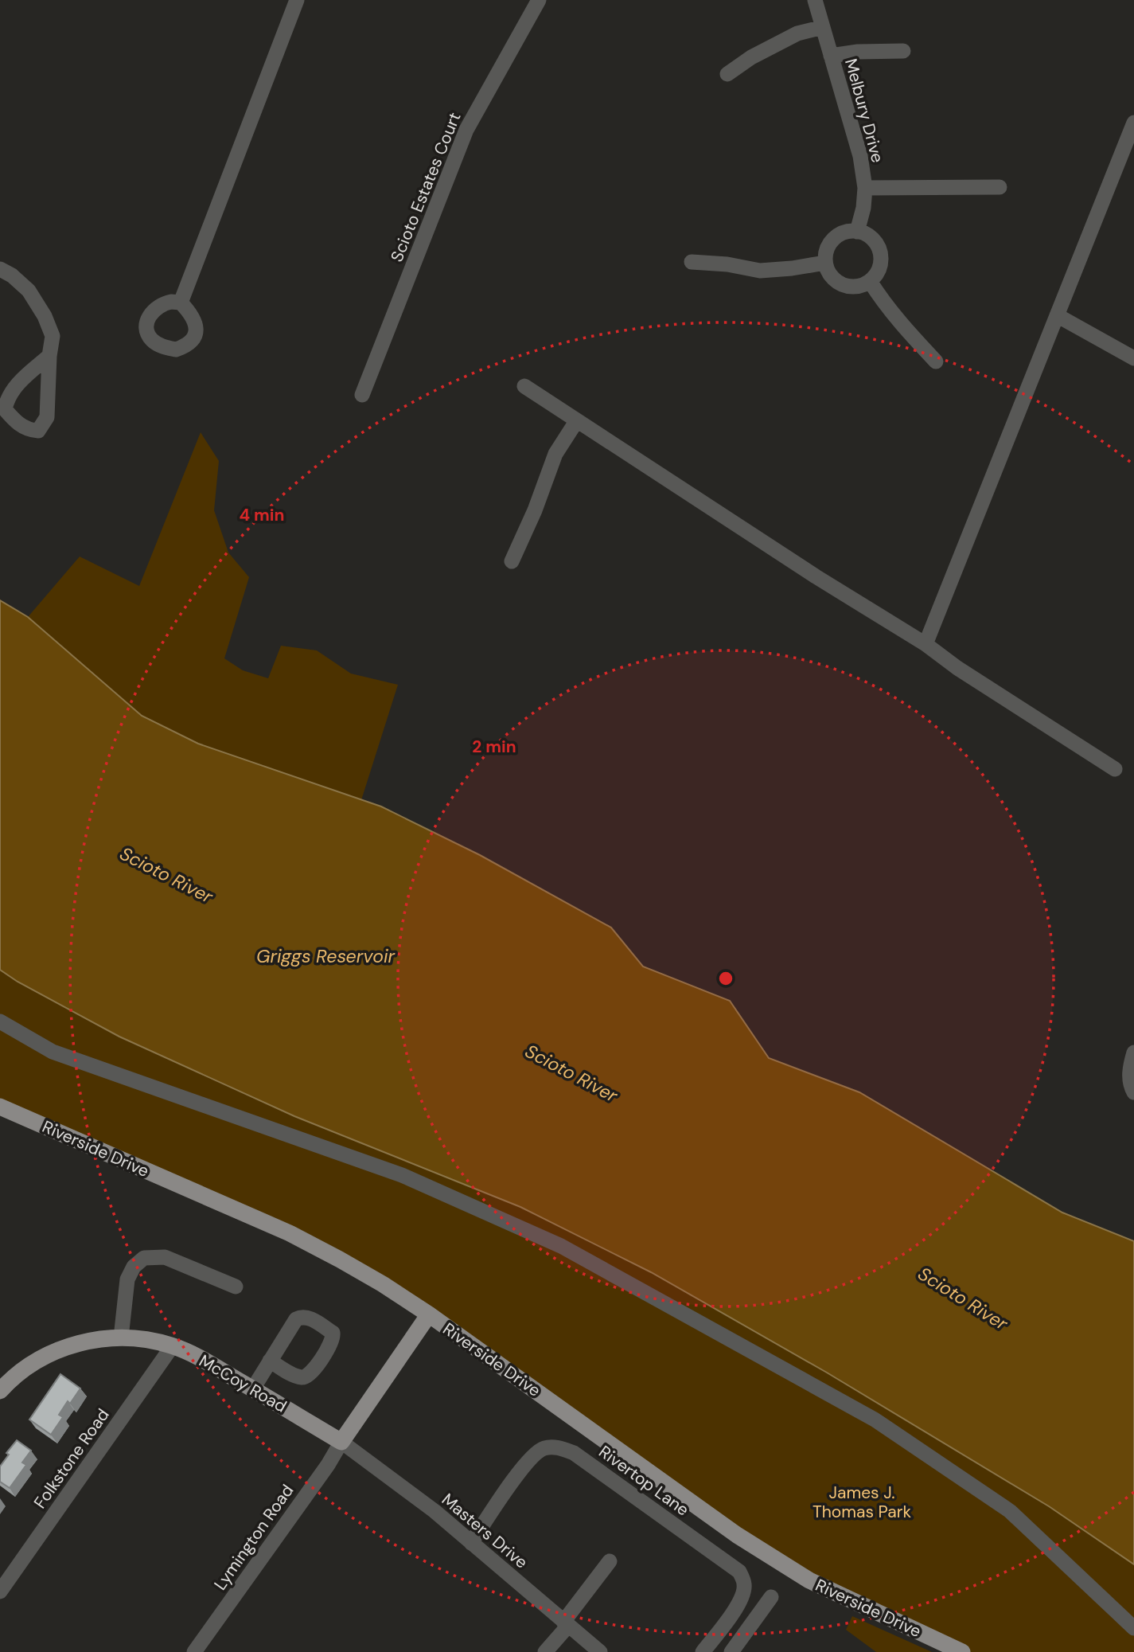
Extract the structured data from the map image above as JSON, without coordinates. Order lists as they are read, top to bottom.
{
  "streets": {
    "main road": ["Riverside Drive", "McCoy Road"],
    "street": [
      "Melbury Drive",
      "Scioto Estates Court",
      "Folkstone Road",
      "Rivertop Lane",
      "Masters Drive",
      "Lymington Road"
    ]
  },
  "crossings": [
    ["McCoy Road", "Folkstone Road"],
    ["McCoy Road", "Masters Drive"],
    ["McCoy Road", "Lymington Road"],
    ["Rivertop Lane", "Masters Drive"],
    ["Masters Drive", "Lymington Road"]
  ],
  "water": ["Scioto River", "Griggs Reservoir"],
  "parks": ["James J. Thomas Park"],
  "rings": ["4 min", "2 min"]
}
